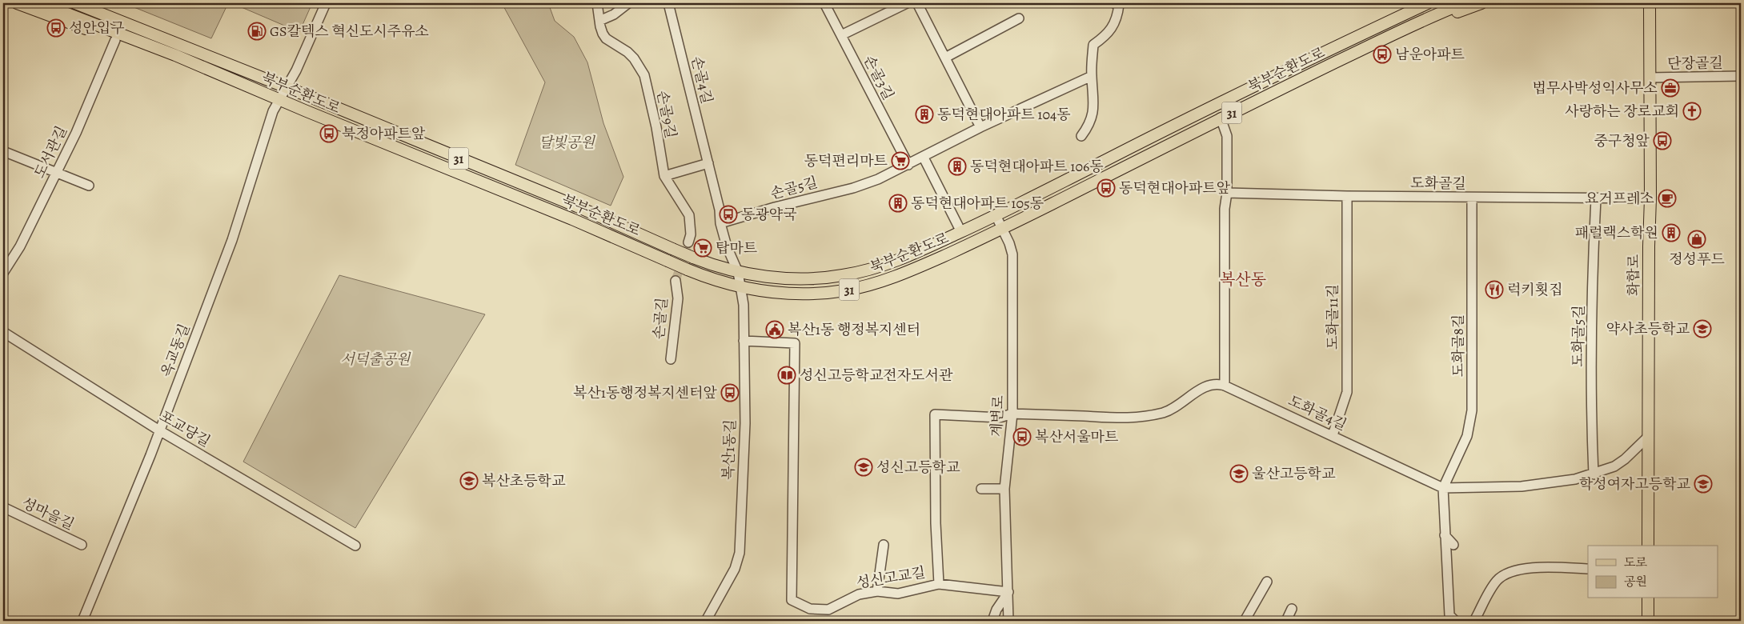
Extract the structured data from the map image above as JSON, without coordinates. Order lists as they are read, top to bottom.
{
  "streets": {
    "main road": ["북부순환도로", "31", "화합로"],
    "street": [
      "단장골길",
      "손골3길",
      "손골4길",
      "손골9길",
      "도서관길",
      "도화골길",
      "손골5길",
      "도화골11길",
      "손골길",
      "도화골5길",
      "도화골8길",
      "옥교동길",
      "도화골4길",
      "계변로",
      "포교당길",
      "복산1동길",
      "성마을길",
      "성신고교길"
    ]
  },
  "crossings": [
    ["단장골길", "화합로"],
    ["북부순환도로", "손골4길"],
    ["북부순환도로", "옥교동길"],
    ["북부순환도로", "계변로"],
    ["북부순환도로", "복산1동길"],
    ["손골3길", "손골5길"],
    ["손골4길", "손골5길"],
    ["손골4길", "복산1동길"],
    ["도화골길", "화합로"],
    ["도화골길", "도화골11길"],
    ["도화골길", "도화골5길"],
    ["도화골길", "도화골8길"],
    ["화합로", "도화골4길"],
    ["도화골11길", "도화골4길"],
    ["도화골5길", "도화골4길"],
    ["도화골8길", "도화골4길"],
    ["옥교동길", "포교당길"],
    ["계변로", "성신고교길"],
    ["복산1동길", "성신고교길"]
  ],
  "districts": ["복산동"],
  "parks": ["달빛공원", "서덕출공원"],
  "places": {
    "bus stop": [
      "성안입구",
      "남운아파트",
      "북정아파트앞",
      "중구청앞",
      "동덕현대아파트앞",
      "동광약국",
      "복산1동행정복지센터앞",
      "복산서울마트"
    ],
    "fuel station": ["GS칼텍스 혁신도시주유소"],
    "office": ["법무사박성익사무소"],
    "church": ["사랑하는 장로교회"],
    "building": [
      "동덕현대아파트 104동",
      "동덕현대아파트 106동",
      "동덕현대아파트 105동",
      "패럴랙스학원"
    ],
    "supermarket": ["동덕편리마트", "탑마트"],
    "cafe": ["요거프레소"],
    "shop": ["정성푸드"],
    "restaurant": ["럭키횟집"],
    "school or university": [
      "약사초등학교",
      "성신고등학교",
      "울산고등학교",
      "복산초등학교",
      "학성여자고등학교"
    ],
    "public building": ["복산1동 행정복지센터"],
    "library": ["성신고등학교전자도서관"]
  },
  "legend": ["도로", "공원"]
}
